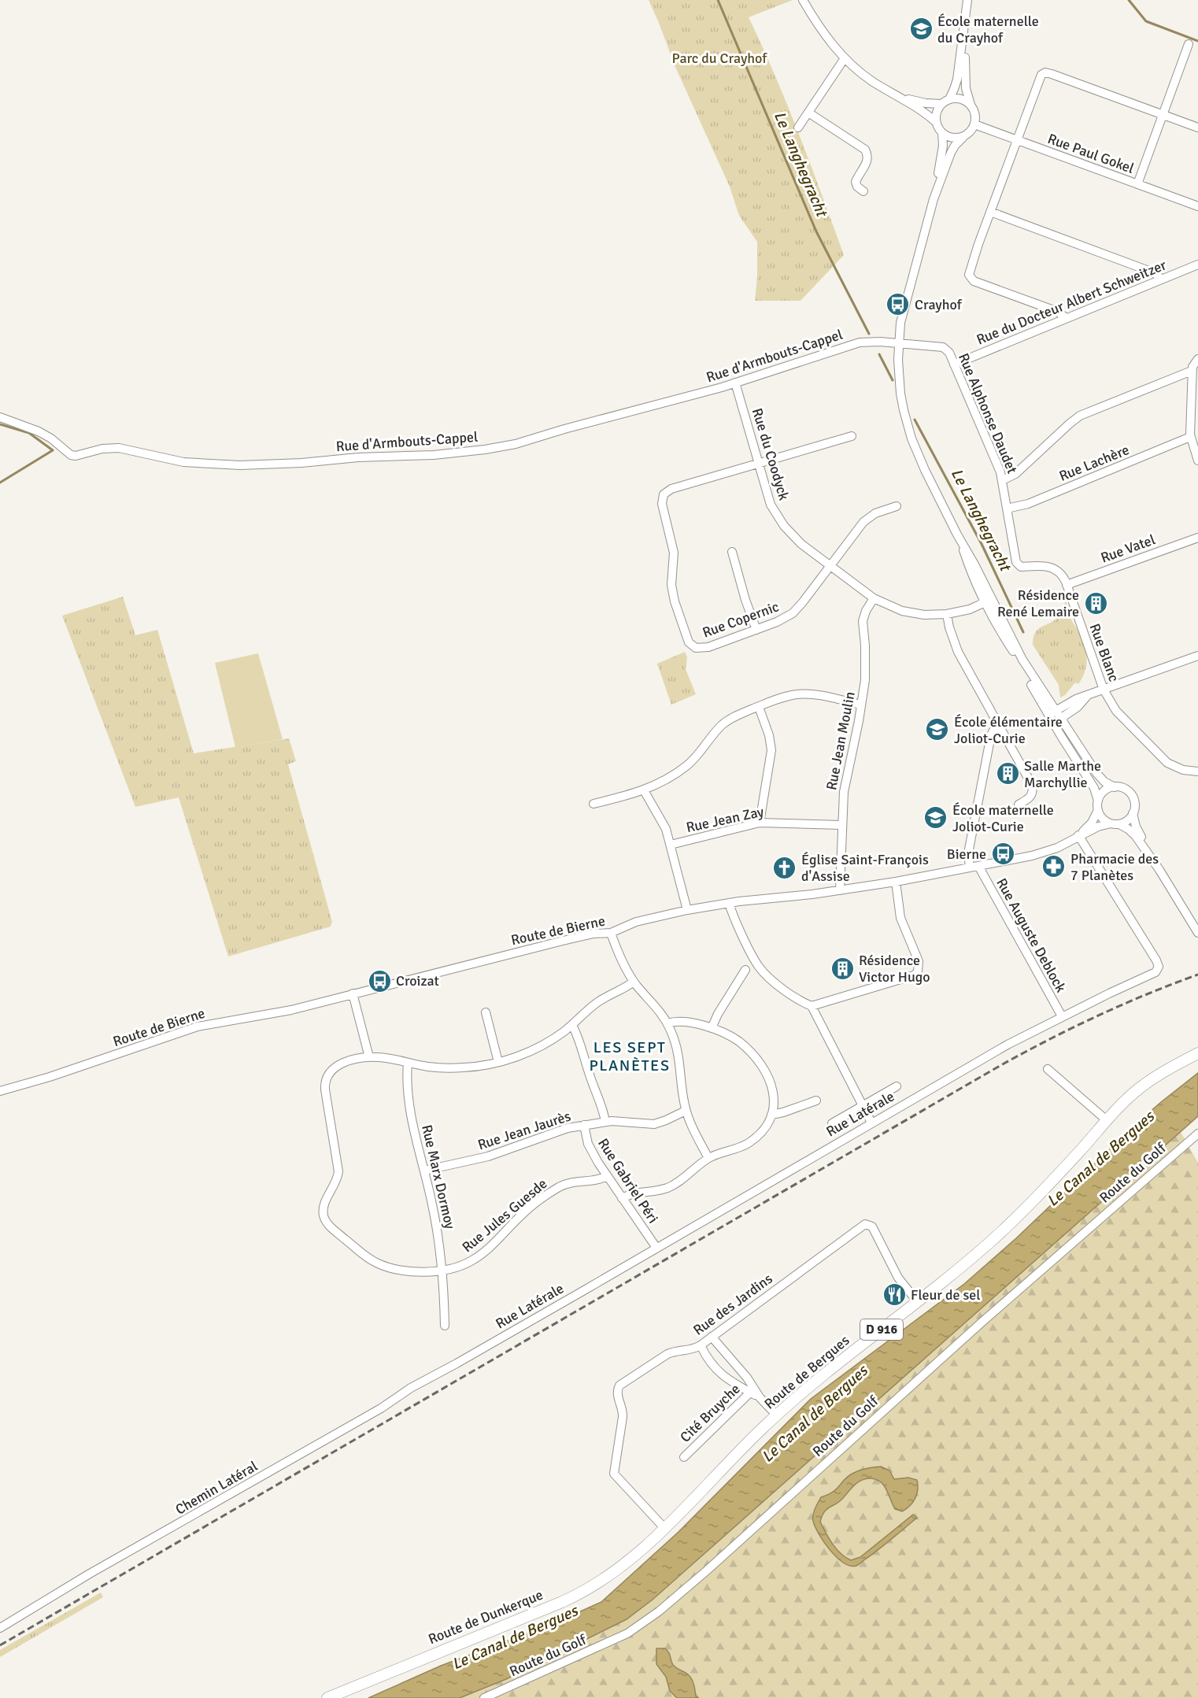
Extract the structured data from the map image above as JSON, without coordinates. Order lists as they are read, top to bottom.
{
  "streets": {
    "main road": ["D 916", "Route de Bergues", "Route de Dunkerque"],
    "street": [
      "Rue Paul Gokel",
      "Rue du Docteur Albert Schweitzer",
      "Rue d'Armbouts-Cappel",
      "Rue Alphonse Daudet",
      "Rue du Coodyck",
      "Rue Lachère",
      "Rue Vatel",
      "Rue Copernic",
      "Rue Blanc",
      "Rue Jean Moulin",
      "Rue Jean Zay",
      "Route de Bierne",
      "Rue Auguste Deblock",
      "Rue Latérale",
      "Rue Jean Jaurès",
      "Route du Golf",
      "Rue Marx Dormoy",
      "Rue Gabriel Péri",
      "Rue Jules Guesde",
      "Rue des Jardins",
      "Cité Bruyche",
      "Chemin Latéral"
    ]
  },
  "crossings": [
    ["Rue du Docteur Albert Schweitzer", "Rue Alphonse Daudet"],
    ["Rue d'Armbouts-Cappel", "Rue Alphonse Daudet"],
    ["Rue d'Armbouts-Cappel", "Rue du Coodyck"],
    ["Rue Alphonse Daudet", "Rue Lachère"],
    ["Rue Alphonse Daudet", "Rue Blanc"],
    ["Rue du Coodyck", "Rue Copernic"],
    ["Rue du Coodyck", "Rue Jean Moulin"],
    ["Rue Lachère", "Rue Blanc"],
    ["Rue Vatel", "Rue Blanc"],
    ["Rue Jean Moulin", "Rue Jean Zay"],
    ["Rue Jean Moulin", "Route de Bierne"],
    ["Route de Bierne", "Rue Auguste Deblock"],
    ["Route de Bierne", "Rue Latérale"],
    ["Rue Auguste Deblock", "Rue Latérale"],
    ["Rue Latérale", "Rue Gabriel Péri"],
    ["Rue Latérale", "Chemin Latéral"],
    ["Rue Jean Jaurès", "Rue Marx Dormoy"],
    ["Rue Jean Jaurès", "Rue Gabriel Péri"],
    ["Rue Marx Dormoy", "Rue Jules Guesde"],
    ["Rue Gabriel Péri", "Rue Jules Guesde"],
    ["Rue des Jardins", "Route de Bergues"],
    ["Route de Bergues", "Route de Dunkerque"]
  ],
  "districts": ["LES SEPT PLANÈTES"],
  "water": ["Le Langhegracht", "Le Canal de Bergues"],
  "parks": ["Parc du Crayhof"],
  "places": {
    "school or university": ["École maternelle du Crayhof", "École élémentaire Joliot-Curie", "École maternelle Joliot-Curie"],
    "bus stop": ["Crayhof", "Bierne", "Croizat"],
    "building": ["Résidence René Lemaire", "Salle Marthe Marchyllie", "Résidence Victor Hugo"],
    "pharmacy": ["Pharmacie des 7 Planètes"],
    "church": ["Église Saint-François d'Assise"],
    "restaurant": ["Fleur de sel"]
  }
}
